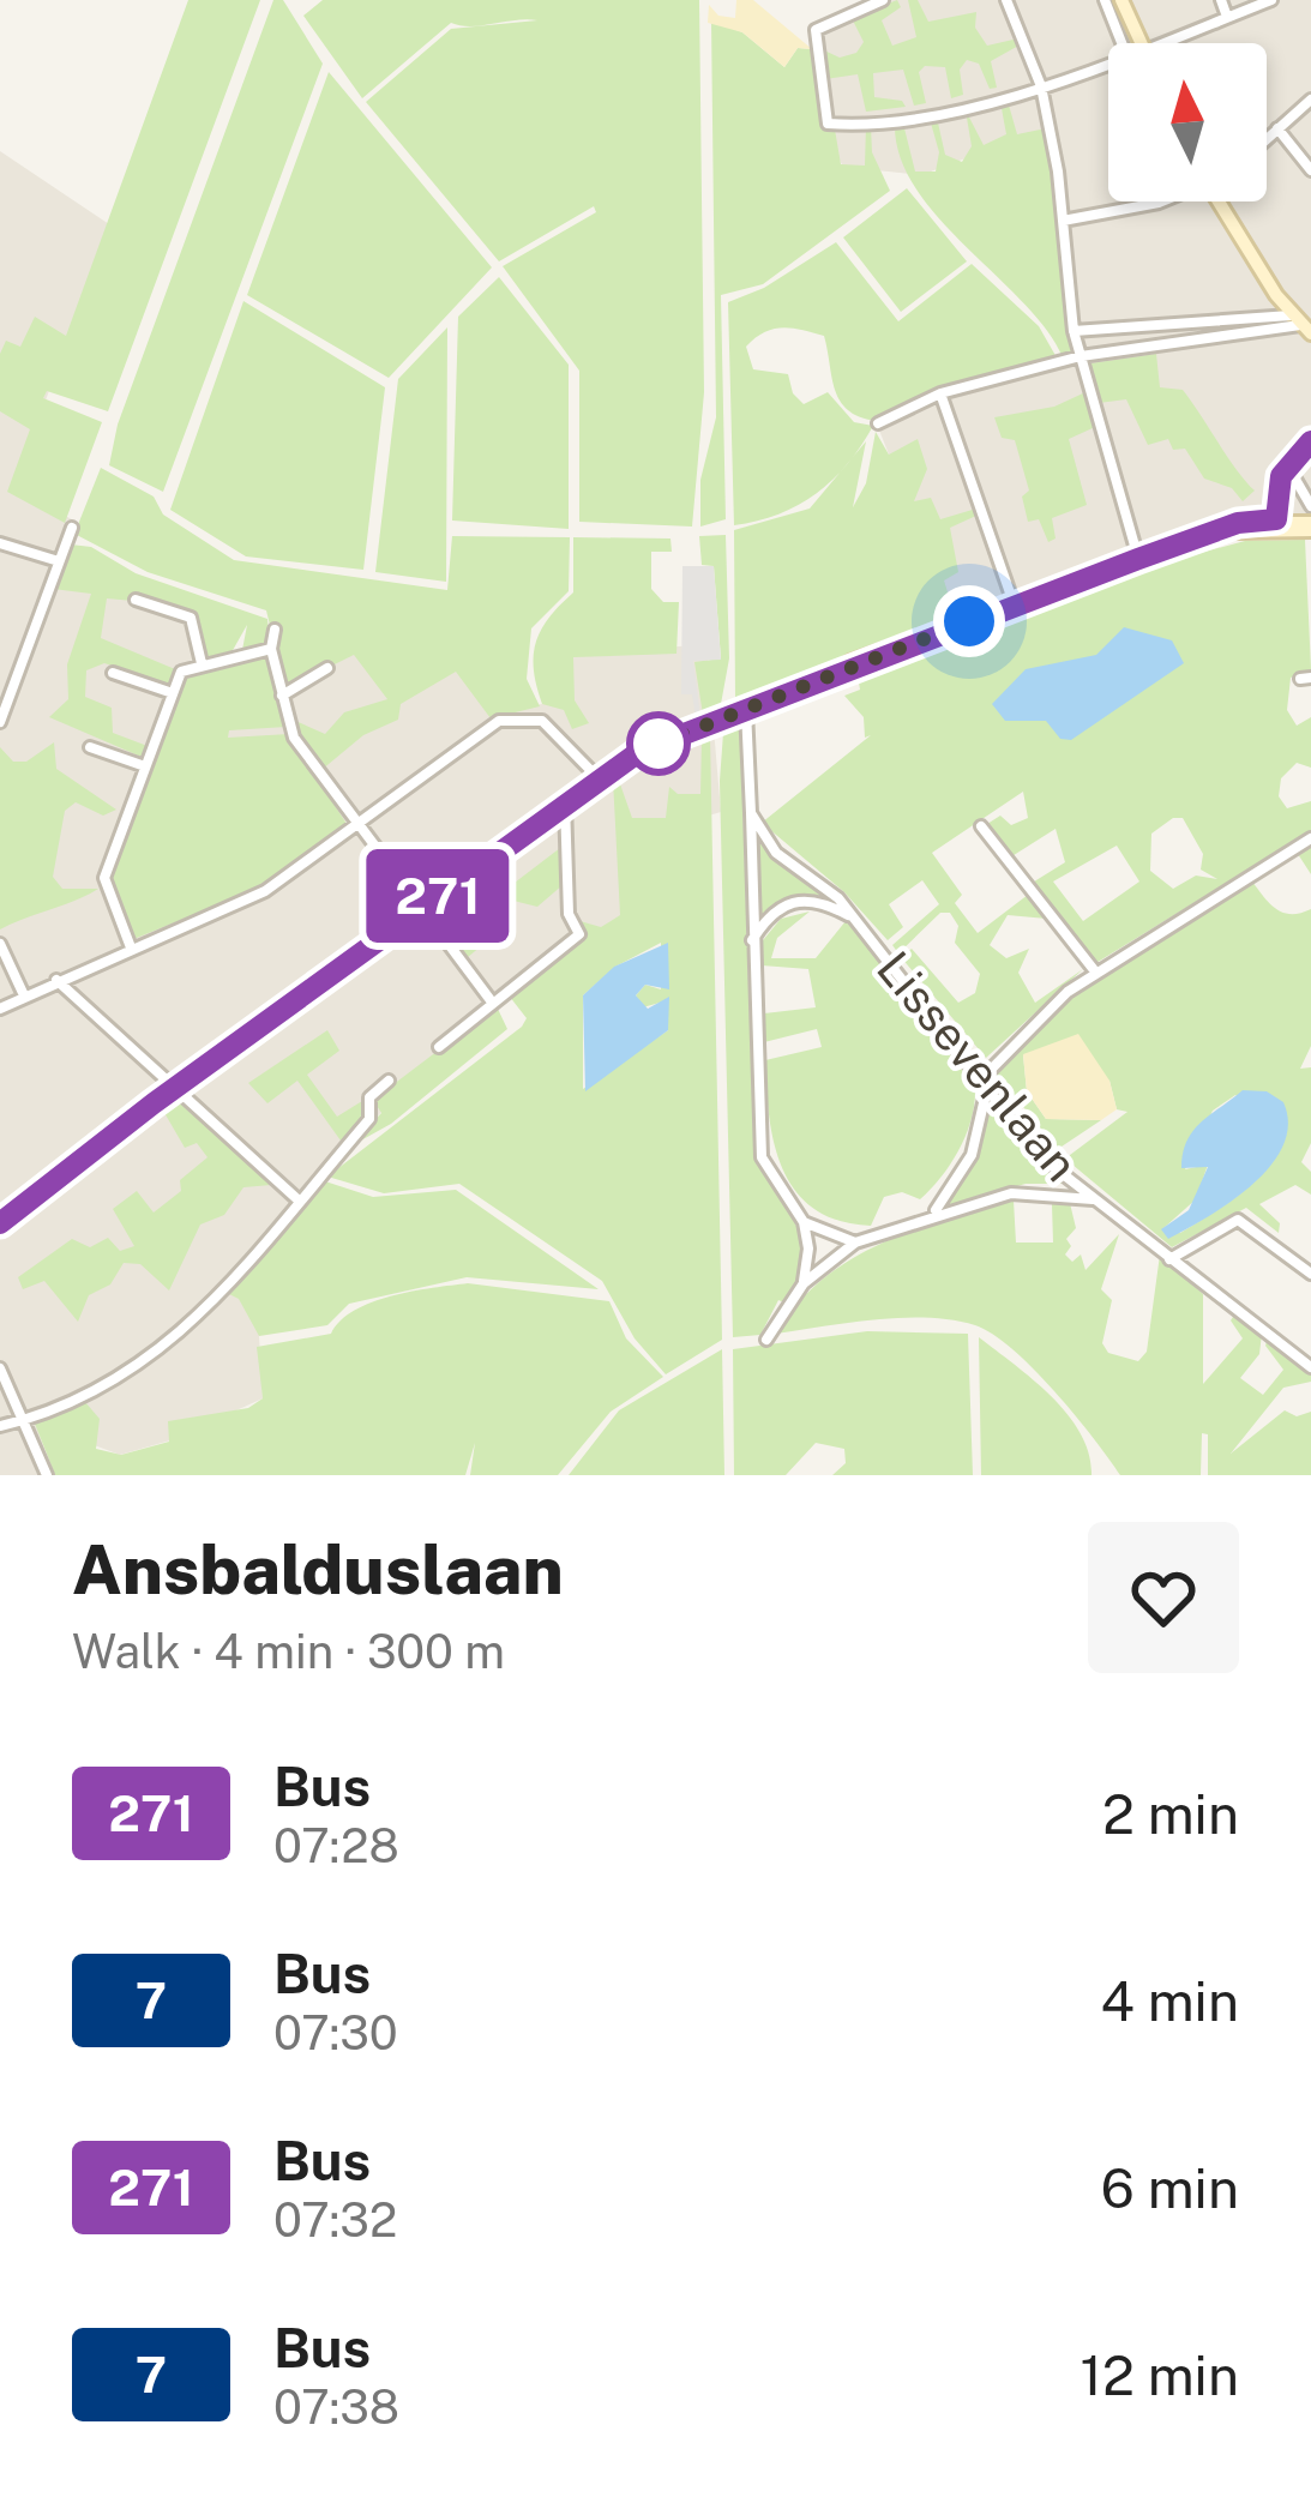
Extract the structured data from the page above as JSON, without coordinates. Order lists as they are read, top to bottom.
{
  "streets": {
    "street": ["Lissevenlaan"]
  },
  "lines": ["bus line 271"],
  "north": "top",
  "page": {
    "on_map": "271",
    "heading": ["Ansbalduslaan", "Walk · 4 min · 300 m"],
    "list": [
      {
        "mark": "271",
        "name": "Bus",
        "note": "07:28",
        "value": "2 min"
      },
      {
        "mark": "7",
        "name": "Bus",
        "note": "07:30",
        "value": "4 min"
      },
      {
        "mark": "271",
        "name": "Bus",
        "note": "07:32",
        "value": "6 min"
      },
      {
        "mark": "7",
        "name": "Bus",
        "note": "07:38",
        "value": "12 min"
      }
    ]
  }
}
